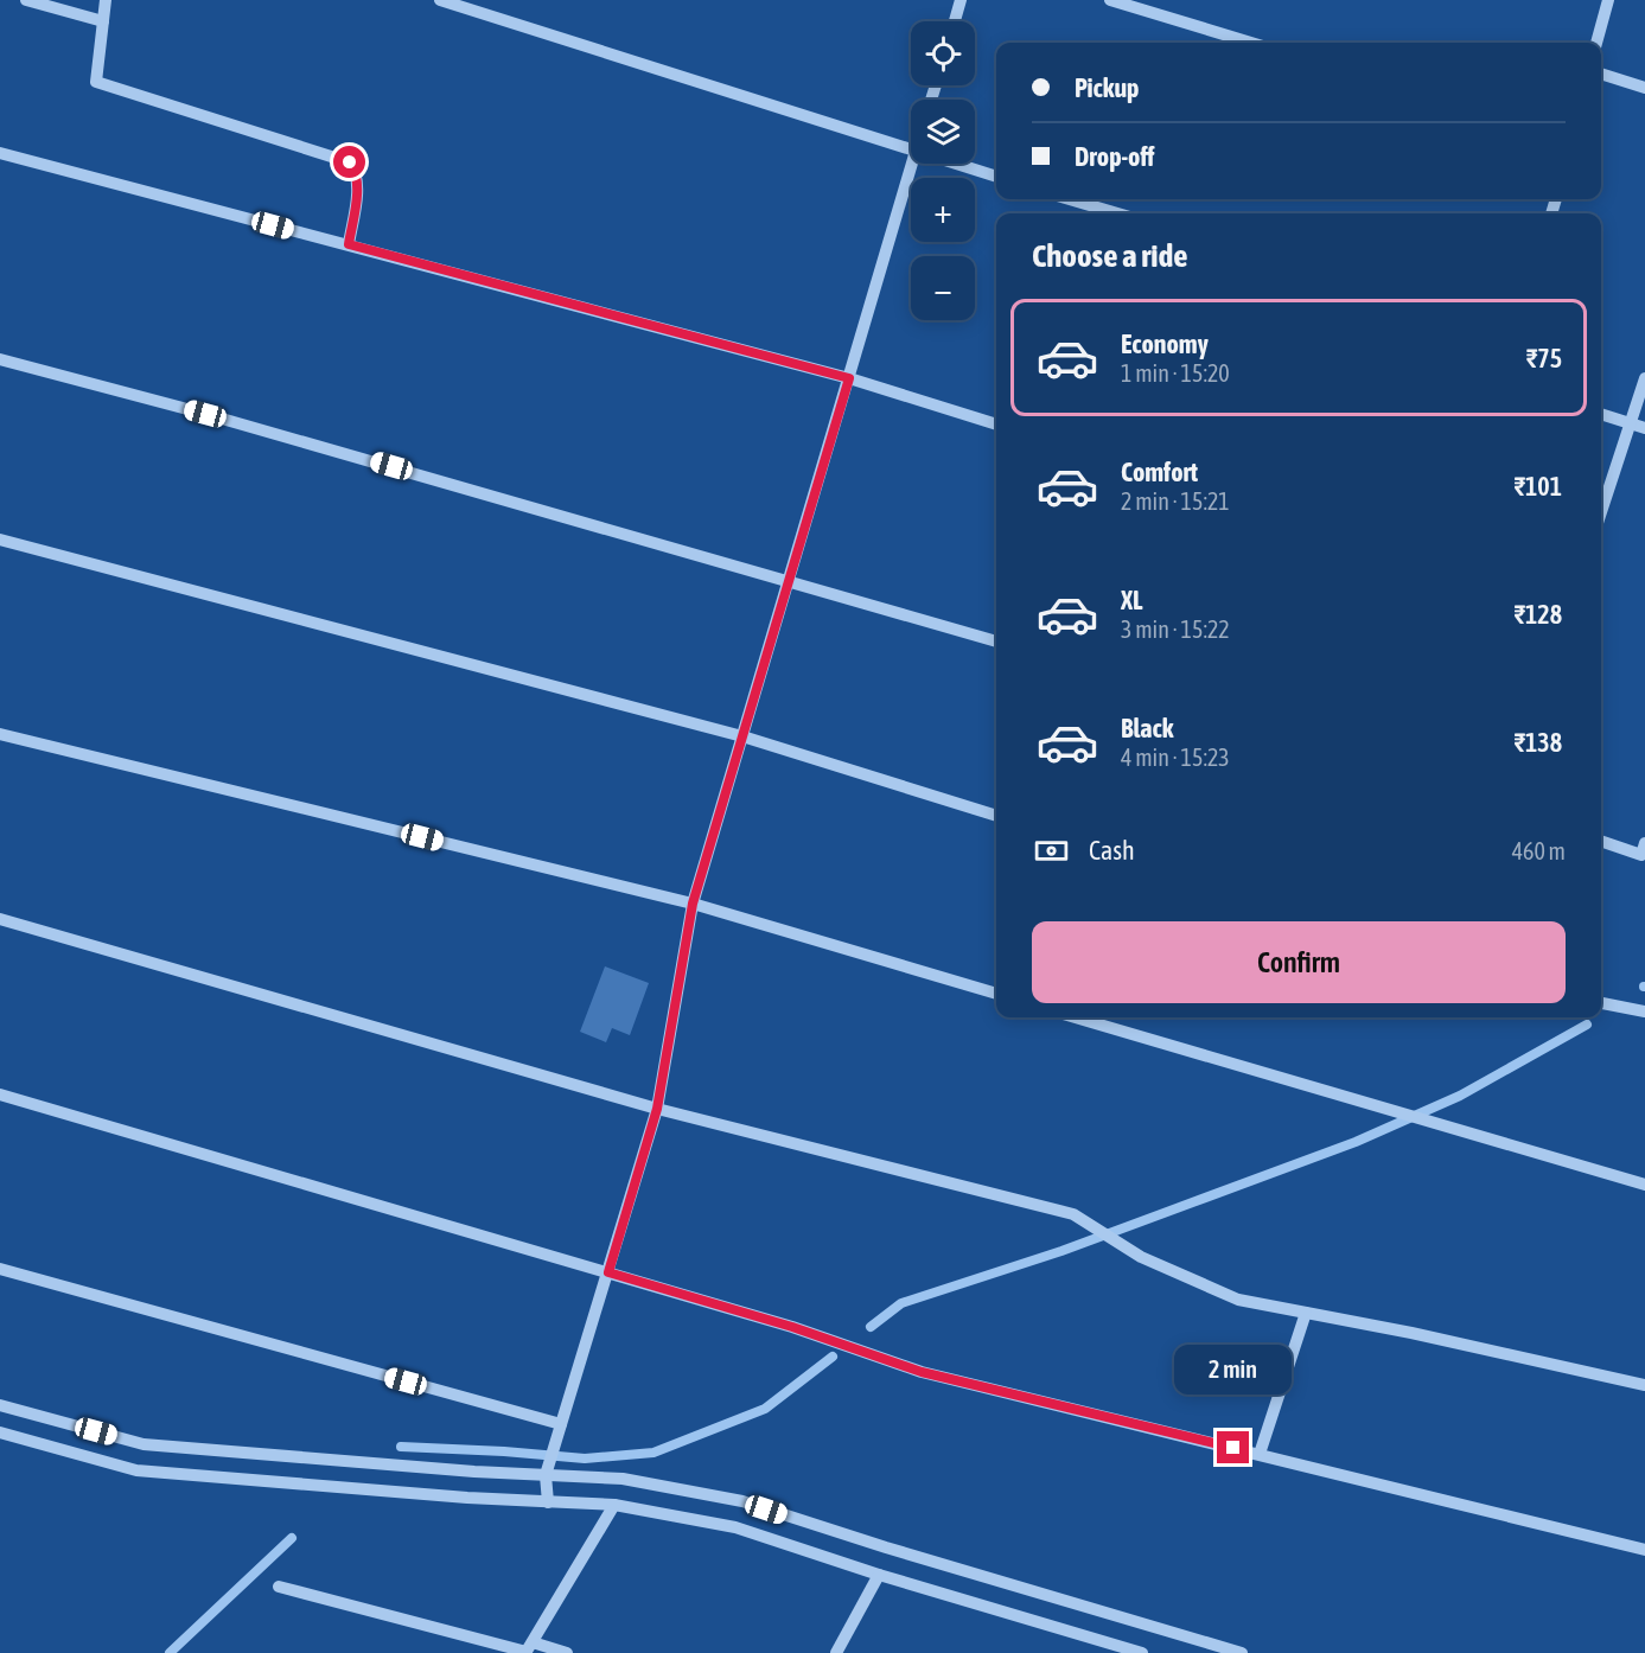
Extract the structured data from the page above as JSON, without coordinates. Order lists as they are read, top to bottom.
{
  "page": {
    "map_buttons": ["+", "−"],
    "banner": ["Pickup", "Drop-off"],
    "heading": "Choose a ride",
    "list": [
      {
        "name": "Economy",
        "note": "1 min · 15:20",
        "value": "₹75"
      },
      {
        "name": "Comfort",
        "note": "2 min · 15:21",
        "value": "₹101"
      },
      {
        "name": "XL",
        "note": "3 min · 15:22",
        "value": "₹128"
      },
      {
        "name": "Black",
        "note": "4 min · 15:23",
        "value": "₹138"
      }
    ],
    "pay": ["Cash", "460 m"],
    "buttons": "Confirm",
    "bubble": "2 min"
  }
}
